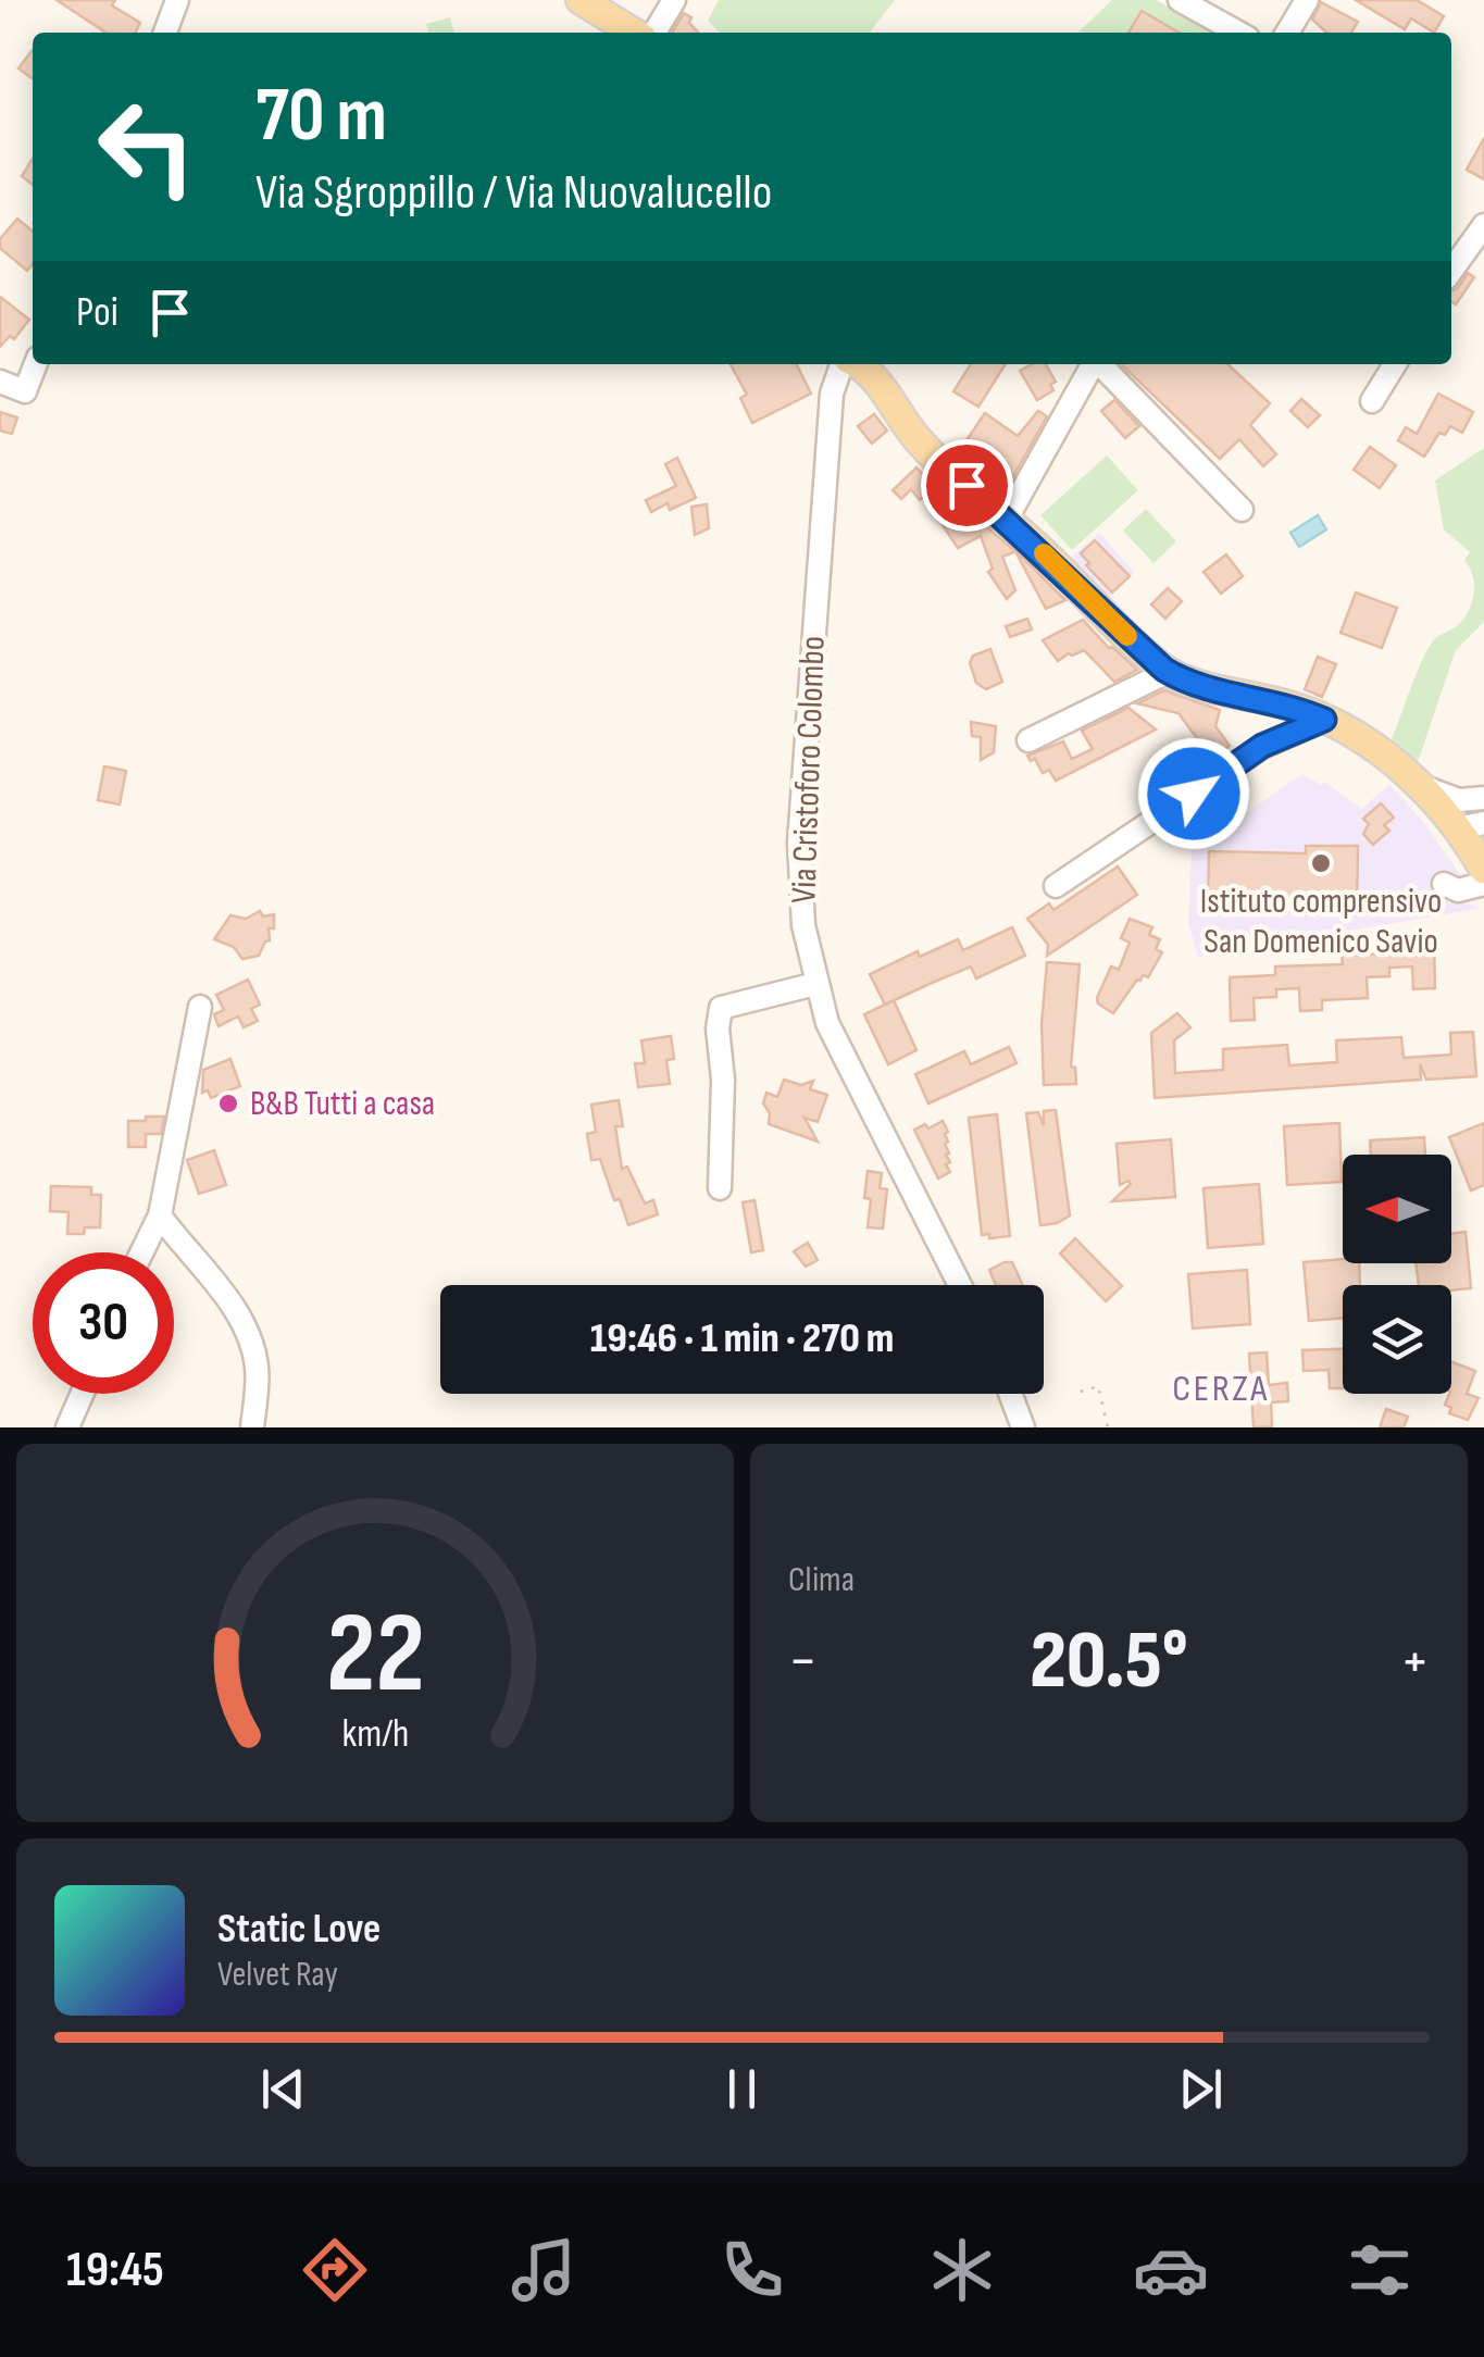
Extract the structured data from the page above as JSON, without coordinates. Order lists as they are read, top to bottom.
{
  "streets": {
    "street": ["Via Cristoforo Colombo"]
  },
  "districts": ["CERZA"],
  "places": ["Istituto comprensivo San Domenico Savio", "B&B Tutti a casa"],
  "north": "left",
  "page": {
    "turn": ["70 m", "Via Sgroppillo / Via Nuovalucello"],
    "then": "Poi",
    "limit": "30",
    "trip": "19:46 · 1 min · 270 m",
    "tile": "Clima",
    "heat": ["−", "20.5°", "+"],
    "song": ["Static Love", "Velvet Ray"],
    "tabs": "19:45",
    "gauge": ["22", "km/h"]
  }
}
